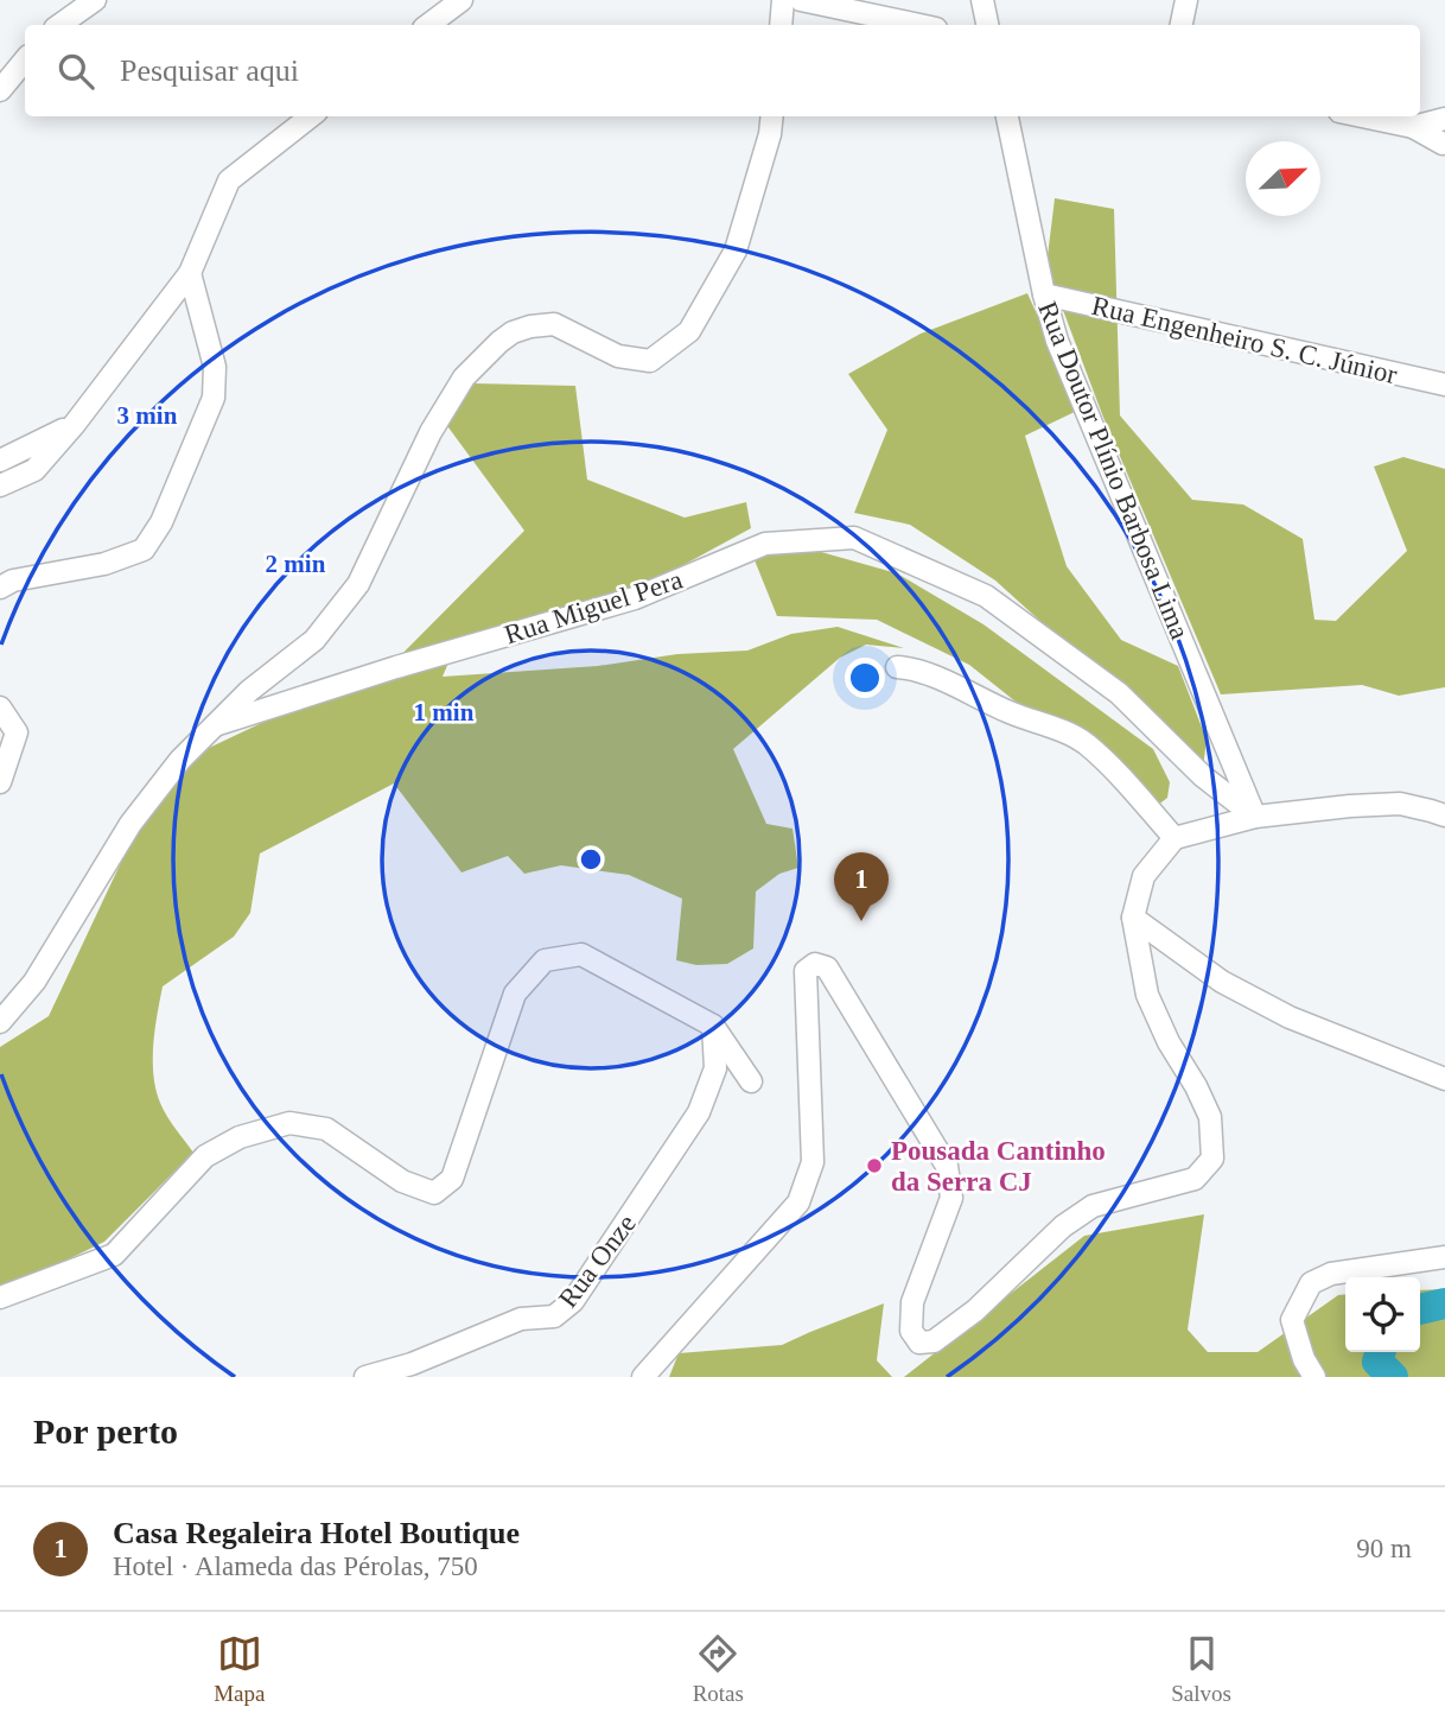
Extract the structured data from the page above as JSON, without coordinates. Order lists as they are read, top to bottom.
{
  "streets": {
    "street": [
      "Rua Engenheiro S. C. Júnior",
      "Rua Doutor Plínio Barbosa Lima",
      "Rua Miguel Pera",
      "Rua Onze"
    ]
  },
  "crossings": [
    ["Rua Engenheiro S. C. Júnior", "Rua Doutor Plínio Barbosa Lima"],
    ["Rua Doutor Plínio Barbosa Lima", "Rua Miguel Pera"]
  ],
  "places": ["Pousada Cantinho da Serra CJ"],
  "north": "top right",
  "page": {
    "search": "Pesquisar aqui",
    "pins": "1",
    "heading": "Por perto",
    "list": [
      {
        "mark": "1",
        "name": "Casa Regaleira Hotel Boutique",
        "note": "Hotel · Alameda das Pérolas, 750",
        "value": "90 m"
      }
    ],
    "nav": ["Mapa", "Rotas", "Salvos"]
  },
  "rings": ["3 min", "2 min", "1 min"]
}
